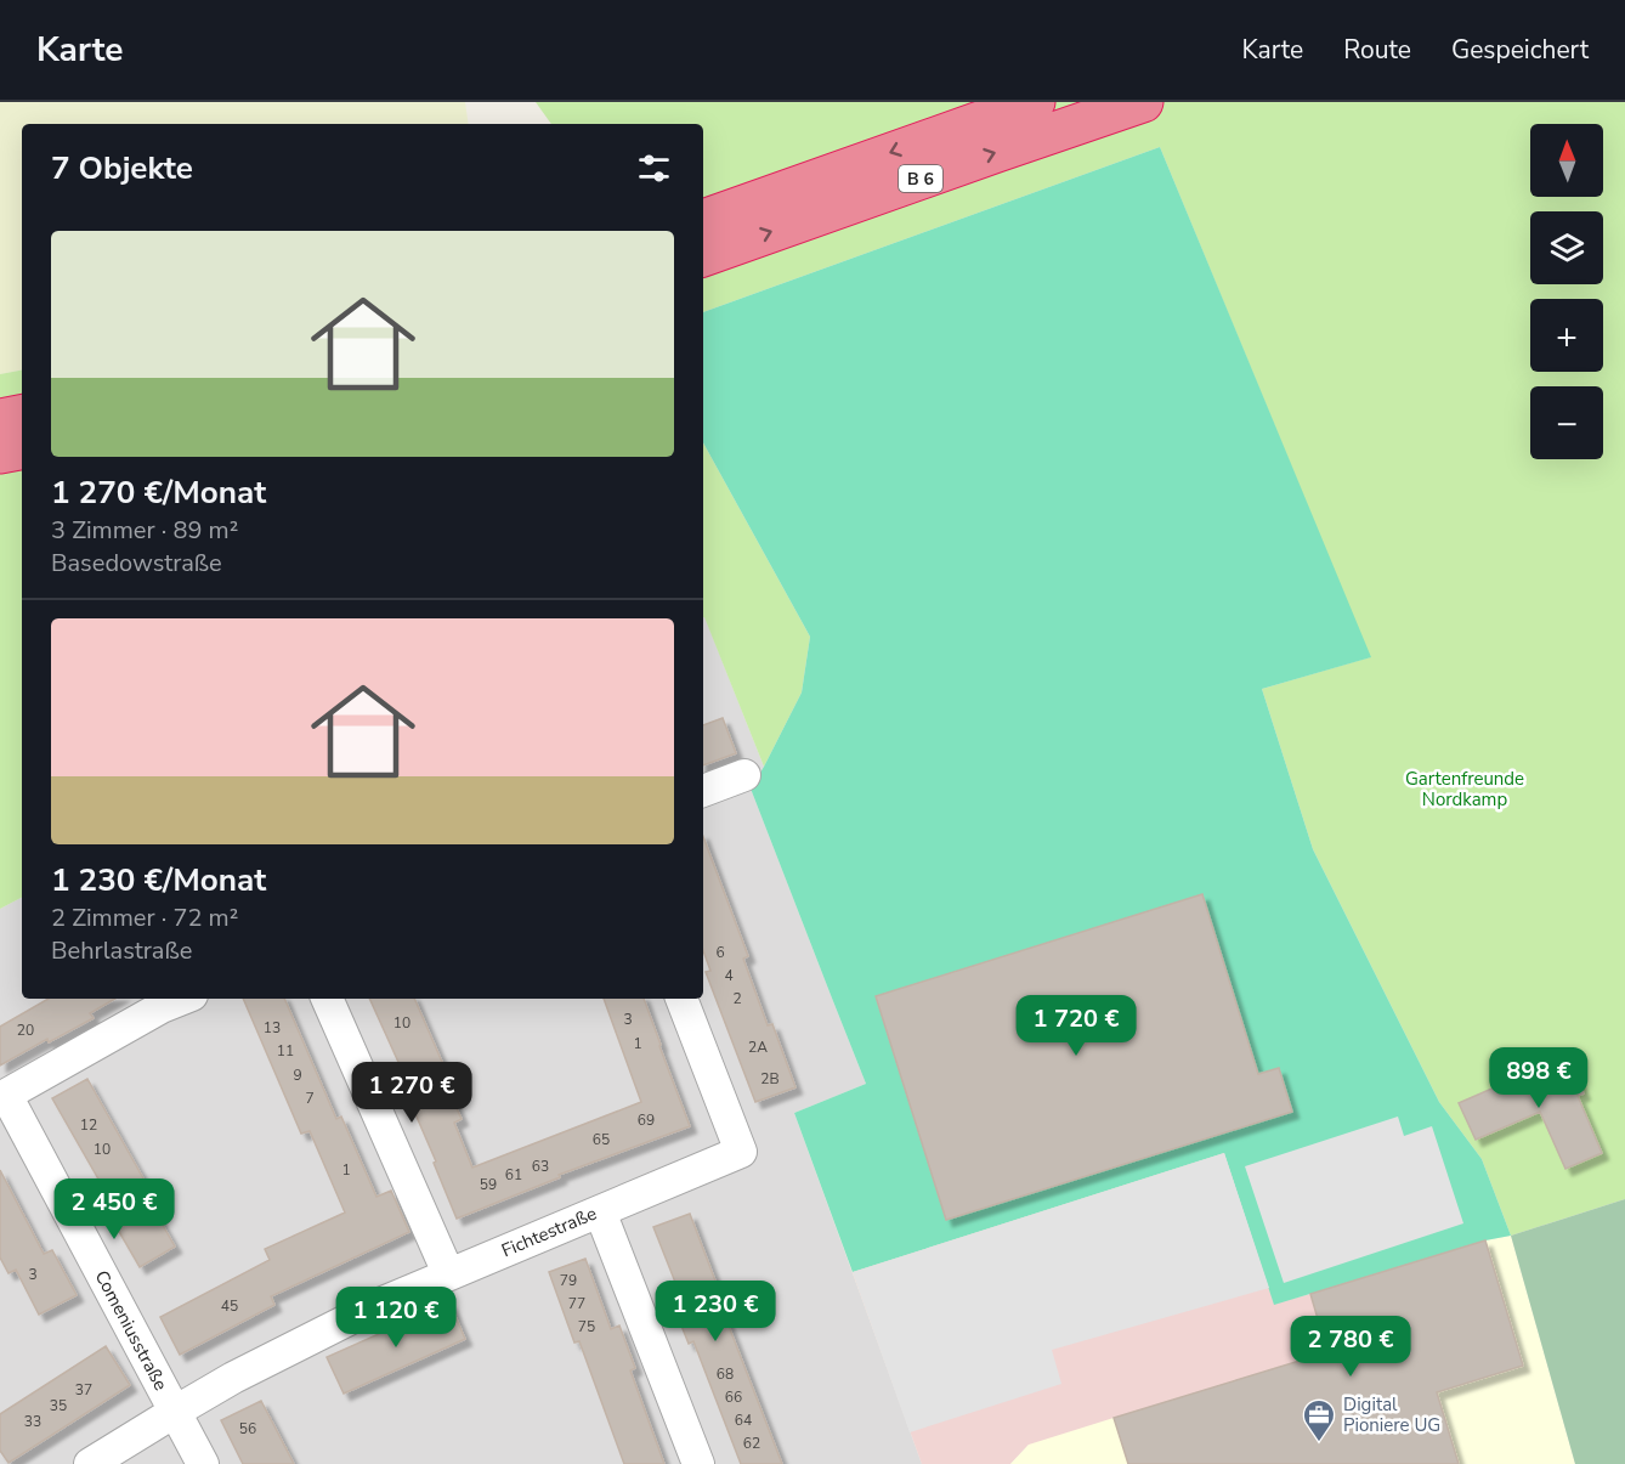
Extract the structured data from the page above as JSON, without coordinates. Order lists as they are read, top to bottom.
{
  "streets": {
    "highway": ["B 6"],
    "street": ["Fichtestraße", "Comeniusstraße"]
  },
  "crossings": [
    ["Fichtestraße", "Comeniusstraße"]
  ],
  "parks": ["Gartenfreunde Nordkamp"],
  "places": {
    "office": ["Digital Pioniere UG"]
  },
  "house_numbers": [
    "6",
    "4",
    "2",
    "3",
    "10",
    "13",
    "20",
    "1",
    "2A",
    "11",
    "9",
    "2B",
    "7",
    "69",
    "12",
    "65",
    "10",
    "63",
    "1",
    "61",
    "59",
    "3",
    "79",
    "77",
    "45",
    "75",
    "68",
    "37",
    "66",
    "35",
    "64",
    "33",
    "56",
    "62"
  ],
  "north": "top",
  "page": {
    "header": "Karte",
    "nav": ["Karte", "Route", "Gespeichert"],
    "map_buttons": ["+", "−"],
    "heading": "7 Objekte",
    "list": [
      {
        "name": "1 270 €/Monat",
        "note": "3 Zimmer · 89 m² · Basedowstraße"
      },
      {
        "name": "1 230 €/Monat",
        "note": "2 Zimmer · 72 m² · Behrlastraße"
      }
    ],
    "price": [
      "1 720 €",
      "898 €",
      "1 270 €",
      "2 450 €",
      "1 230 €",
      "1 120 €",
      "2 780 €"
    ]
  }
}
